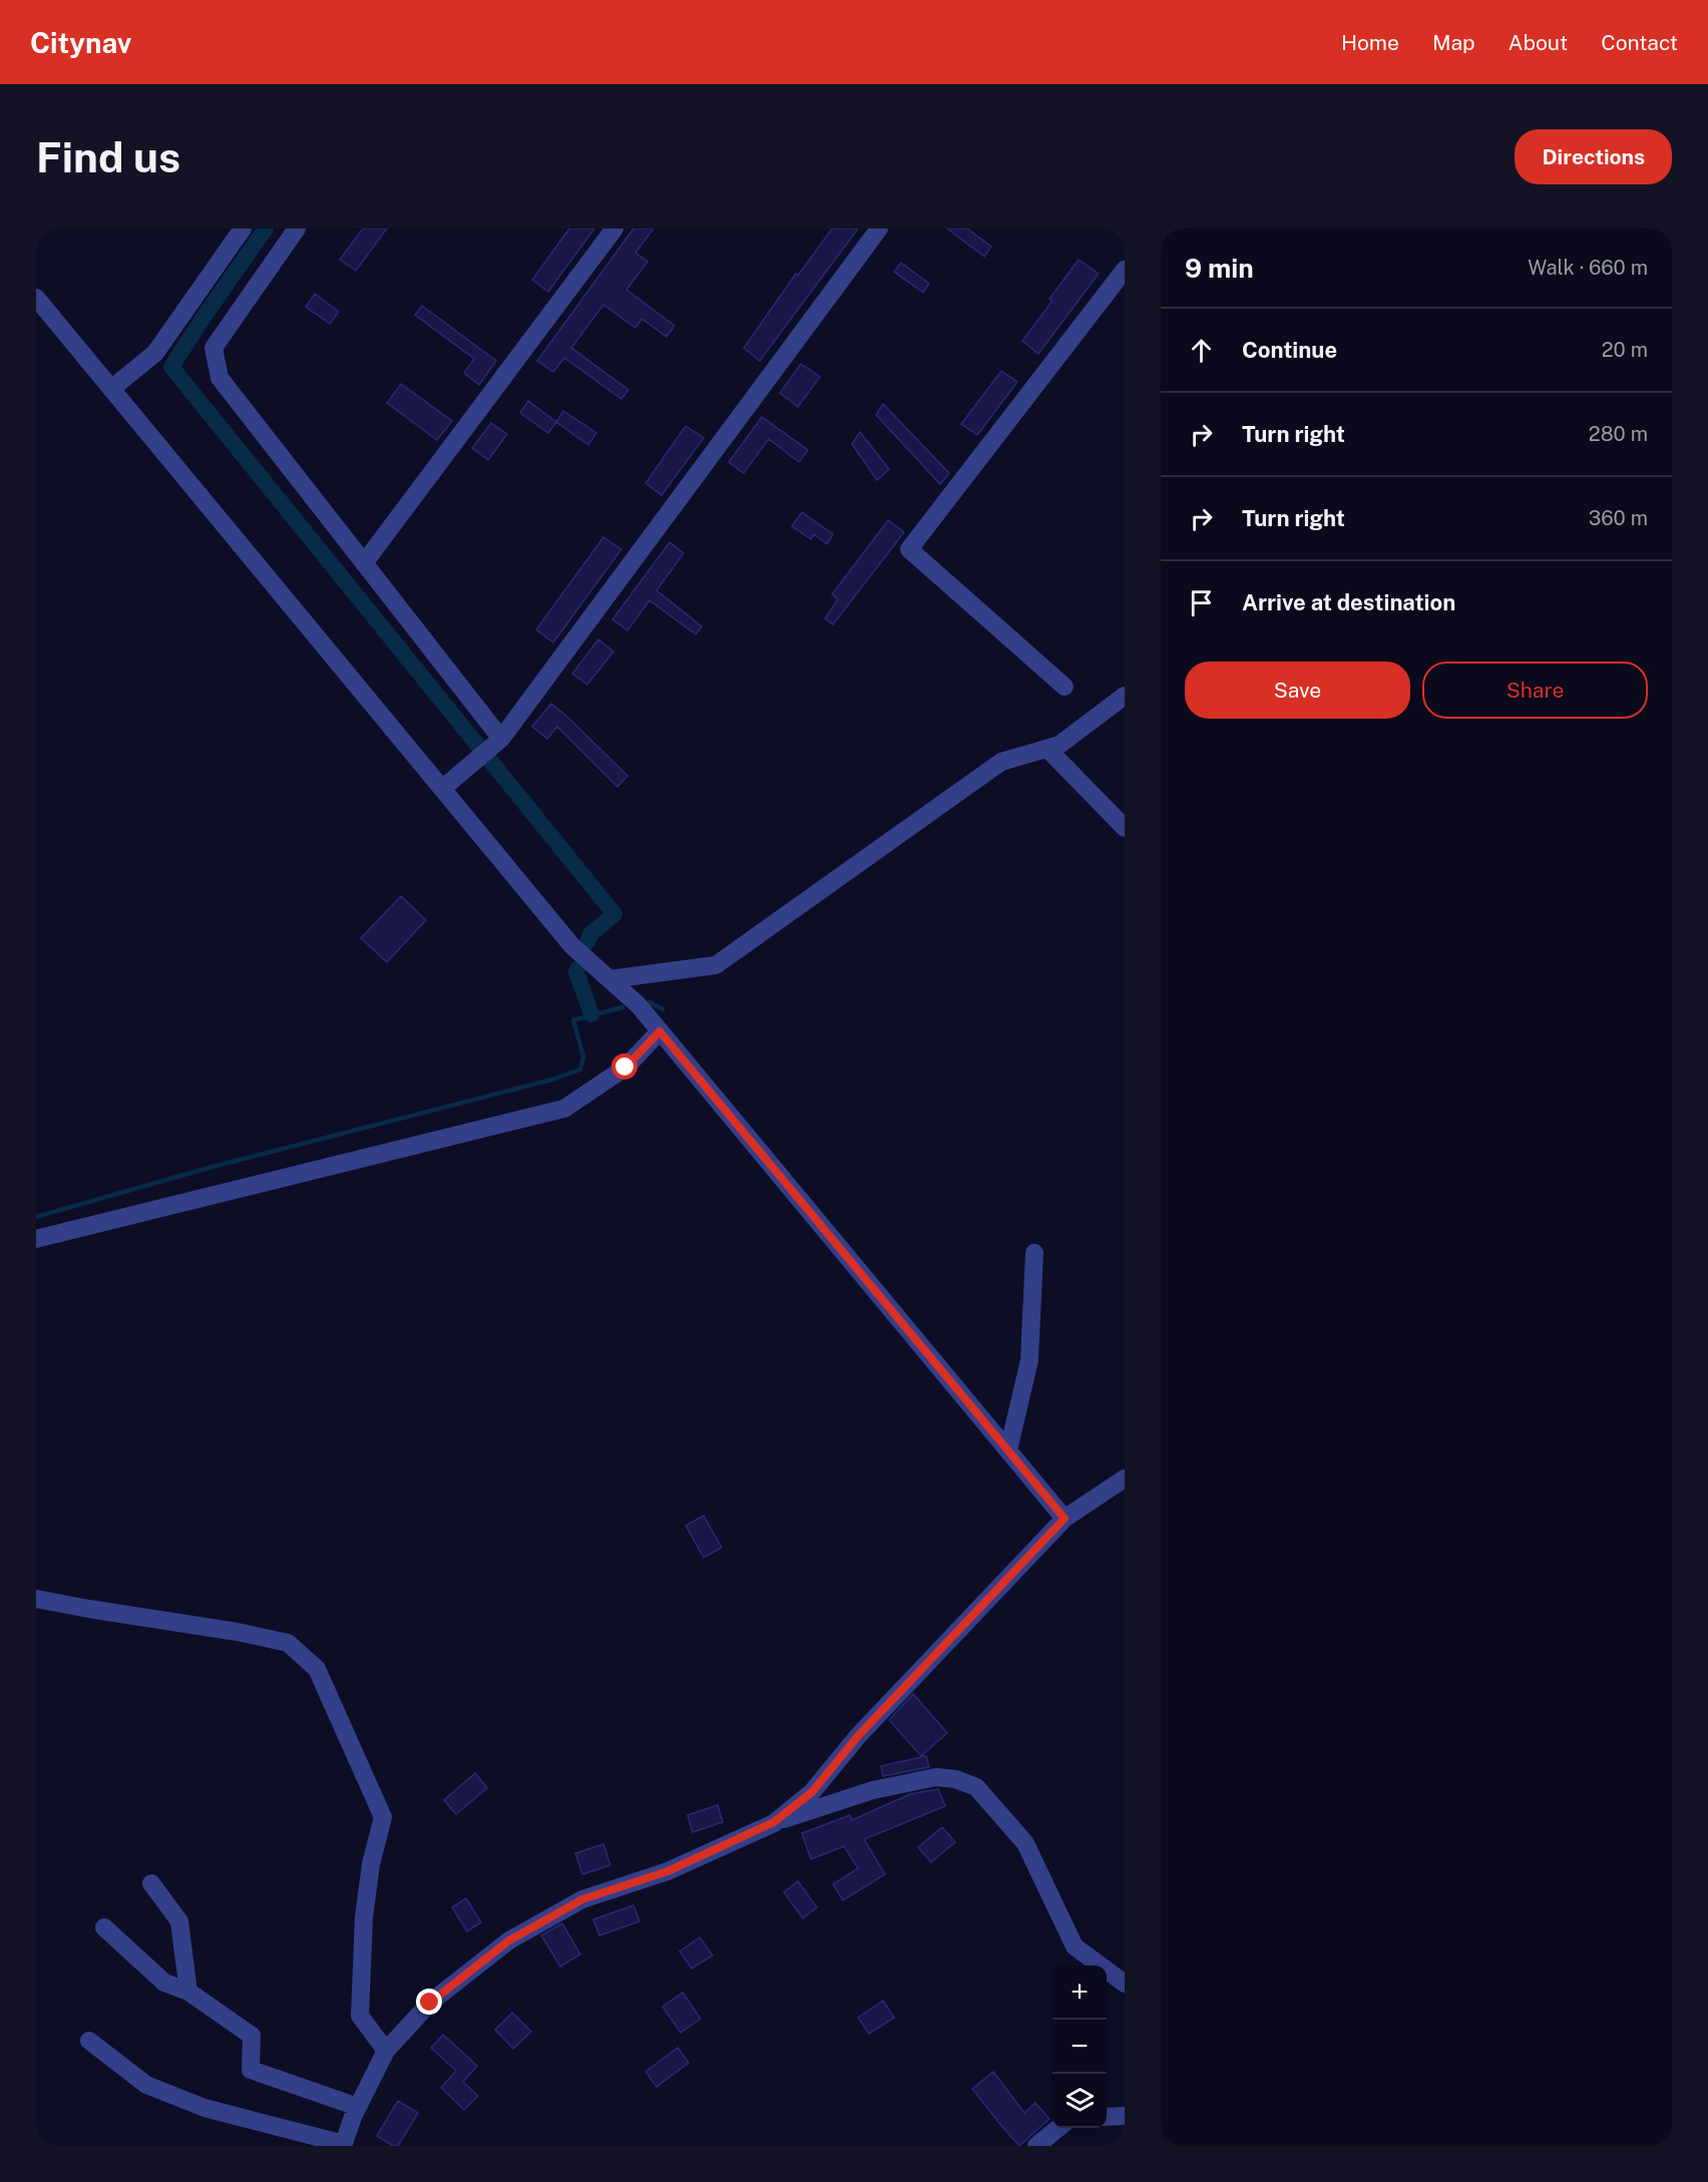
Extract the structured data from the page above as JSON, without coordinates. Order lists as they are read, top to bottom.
{
  "page": {
    "header": "Citynav",
    "nav": [
      "Home",
      "Map",
      "About",
      "Contact"
    ],
    "buttons": [
      "Directions",
      ["Save", "Share"]
    ],
    "title": "Find us",
    "heading": ["9 min", "Walk · 660 m"],
    "list": [
      ["Continue", "20 m"],
      ["Turn right", "280 m"],
      ["Turn right", "360 m"],
      "Arrive at destination"
    ],
    "map_buttons": ["+", "−"]
  }
}
